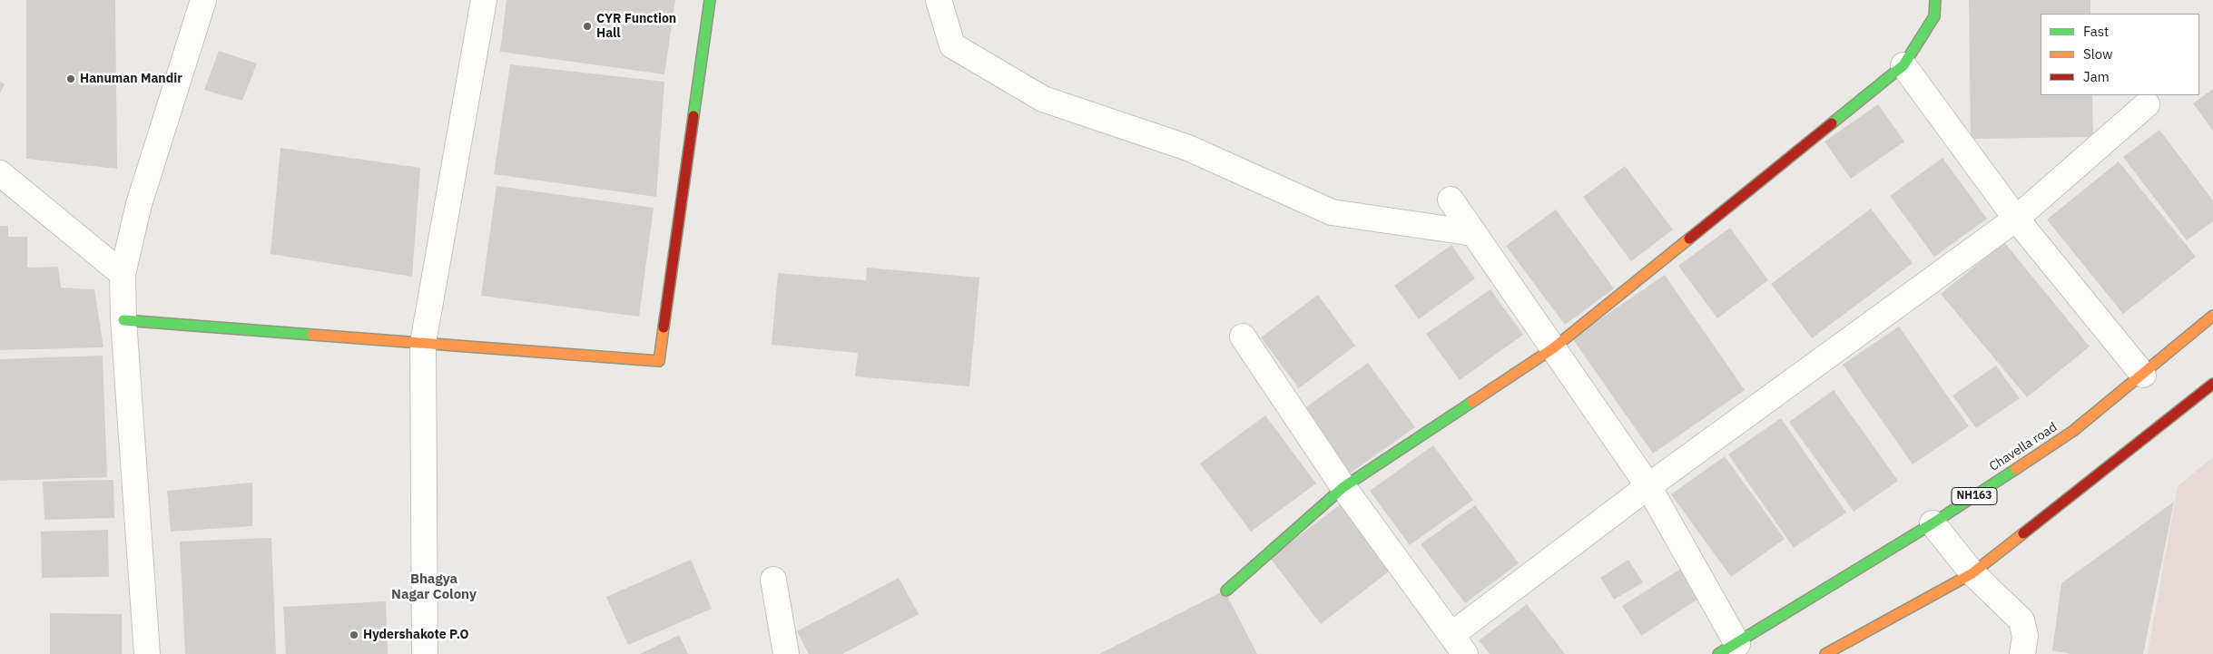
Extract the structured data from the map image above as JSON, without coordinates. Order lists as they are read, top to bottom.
{
  "streets": {
    "main road": ["Chavella road", "NH163"]
  },
  "districts": ["Bhagya Nagar Colony"],
  "places": ["CYR Function Hall", "Hanuman Mandir", "Hydershakote P.O"],
  "legend": ["Fast", "Slow", "Jam"]
}
